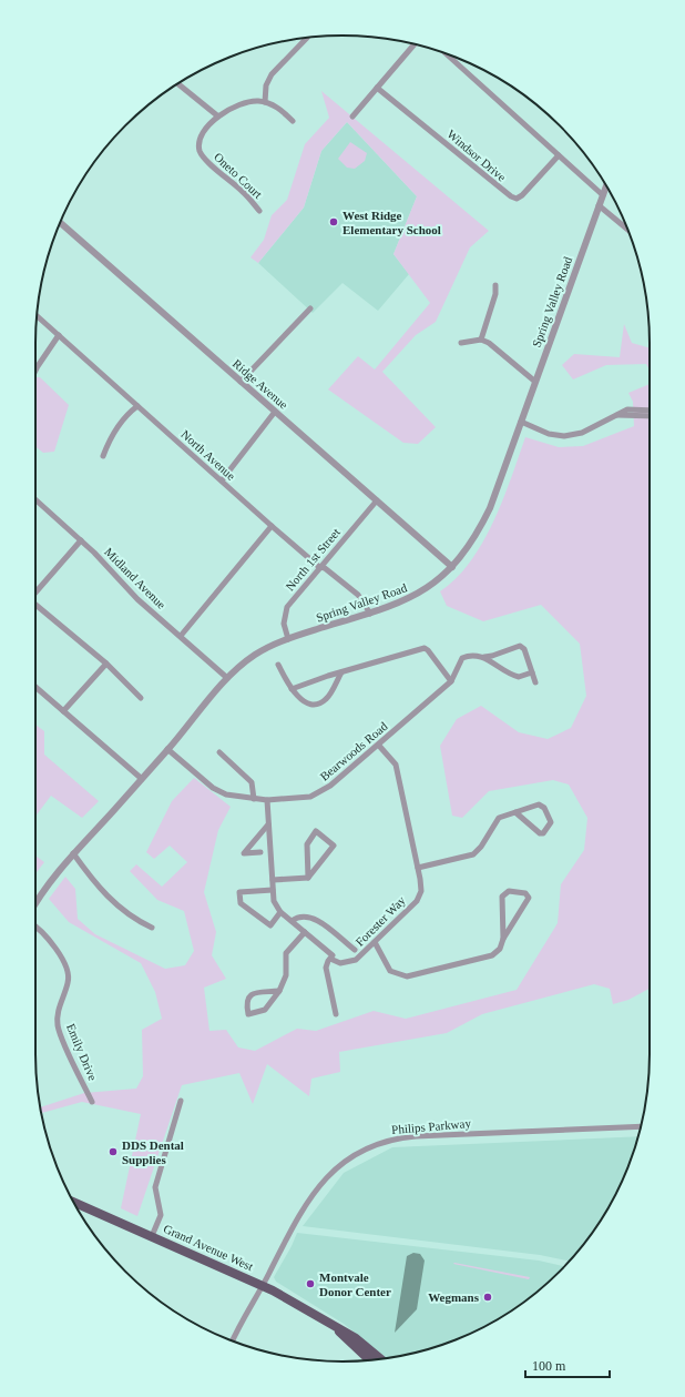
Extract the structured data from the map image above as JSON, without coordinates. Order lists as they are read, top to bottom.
{
  "streets": {
    "main road": ["Grand Avenue West"],
    "street": [
      "Windsor Drive",
      "Oneto Court",
      "Spring Valley Road",
      "Ridge Avenue",
      "North Avenue",
      "North 1st Street",
      "Midland Avenue",
      "Bearwoods Road",
      "Forester Way",
      "Emily Drive",
      "Philips Parkway"
    ]
  },
  "crossings": [
    ["Spring Valley Road", "Ridge Avenue"],
    ["Spring Valley Road", "North Avenue"],
    ["Spring Valley Road", "North 1st Street"],
    ["Spring Valley Road", "Midland Avenue"],
    ["Spring Valley Road", "Bearwoods Road"],
    ["Ridge Avenue", "North 1st Street"],
    ["North Avenue", "North 1st Street"],
    ["Bearwoods Road", "Forester Way"],
    ["Philips Parkway", "Grand Avenue West"]
  ],
  "places": [
    "West Ridge Elementary School",
    "DDS Dental Supplies",
    "Montvale Donor Center",
    "Wegmans"
  ],
  "scale_bar": "100 m"
}
